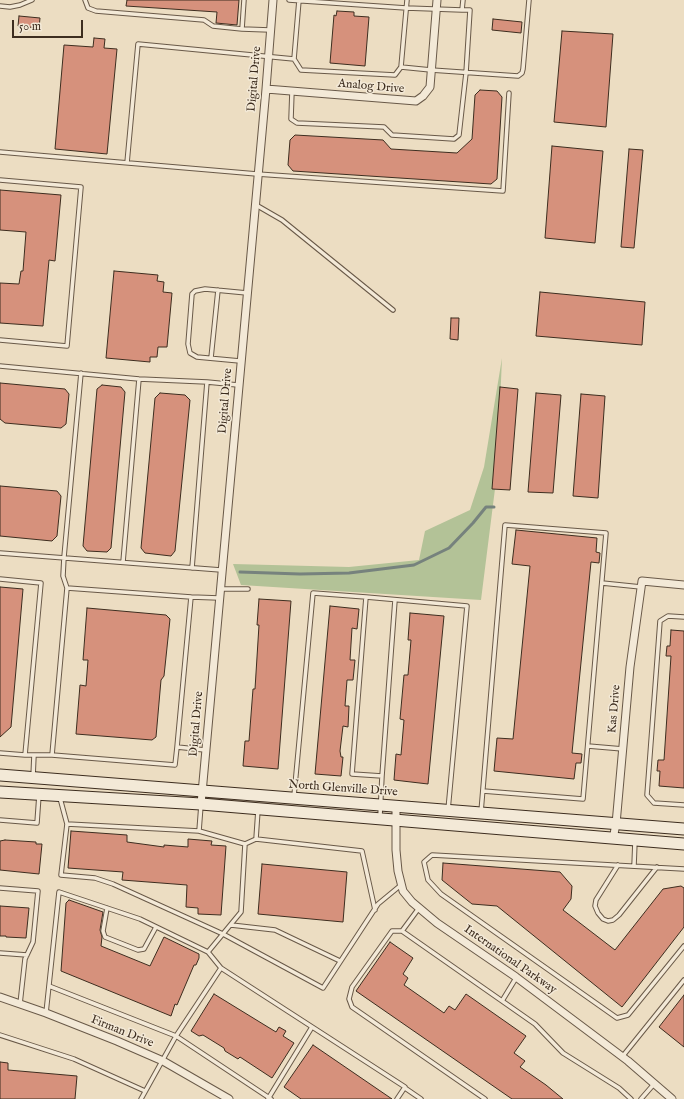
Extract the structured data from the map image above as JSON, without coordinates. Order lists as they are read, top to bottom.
{
  "streets": {
    "street": [
      "Digital Drive",
      "Analog Drive",
      "Kas Drive",
      "North Glenville Drive",
      "International Parkway",
      "Firman Drive"
    ]
  },
  "crossings": [
    ["Digital Drive", "Analog Drive"],
    ["Digital Drive", "North Glenville Drive"],
    ["Kas Drive", "North Glenville Drive"],
    ["North Glenville Drive", "International Parkway"]
  ],
  "scale_bar": "50 m"
}
